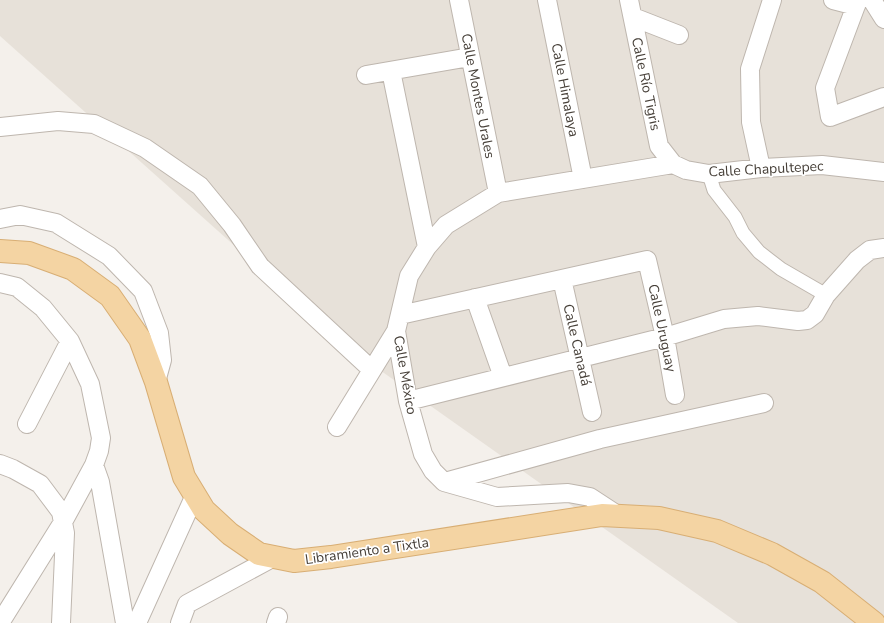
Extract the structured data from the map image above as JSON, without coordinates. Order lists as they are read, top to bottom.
{
  "streets": {
    "main road": ["Libramiento a Tixtla"],
    "street": [
      "Calle Río Tigris",
      "Calle Himalaya",
      "Calle Montes Urales",
      "Calle Chapultepec",
      "Calle Uruguay",
      "Calle Canadá",
      "Calle México"
    ]
  },
  "crossings": [
    ["Calle Río Tigris", "Calle Chapultepec"],
    ["Calle Montes Urales", "Calle México"],
    ["Calle Uruguay", "Calle Canadá"]
  ]
}
